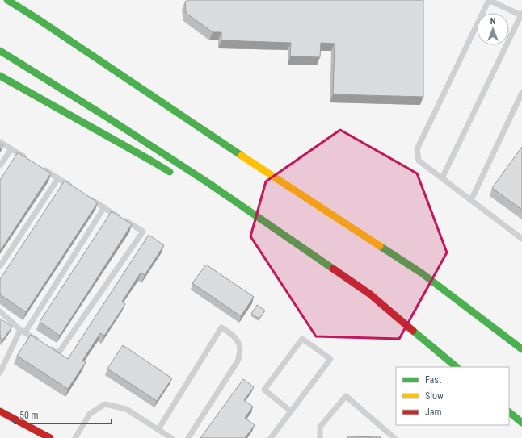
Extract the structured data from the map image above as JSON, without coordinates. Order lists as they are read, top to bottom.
{
  "legend": ["Fast", "Slow", "Jam"],
  "scale_bar": "50 m",
  "north": "top"
}
